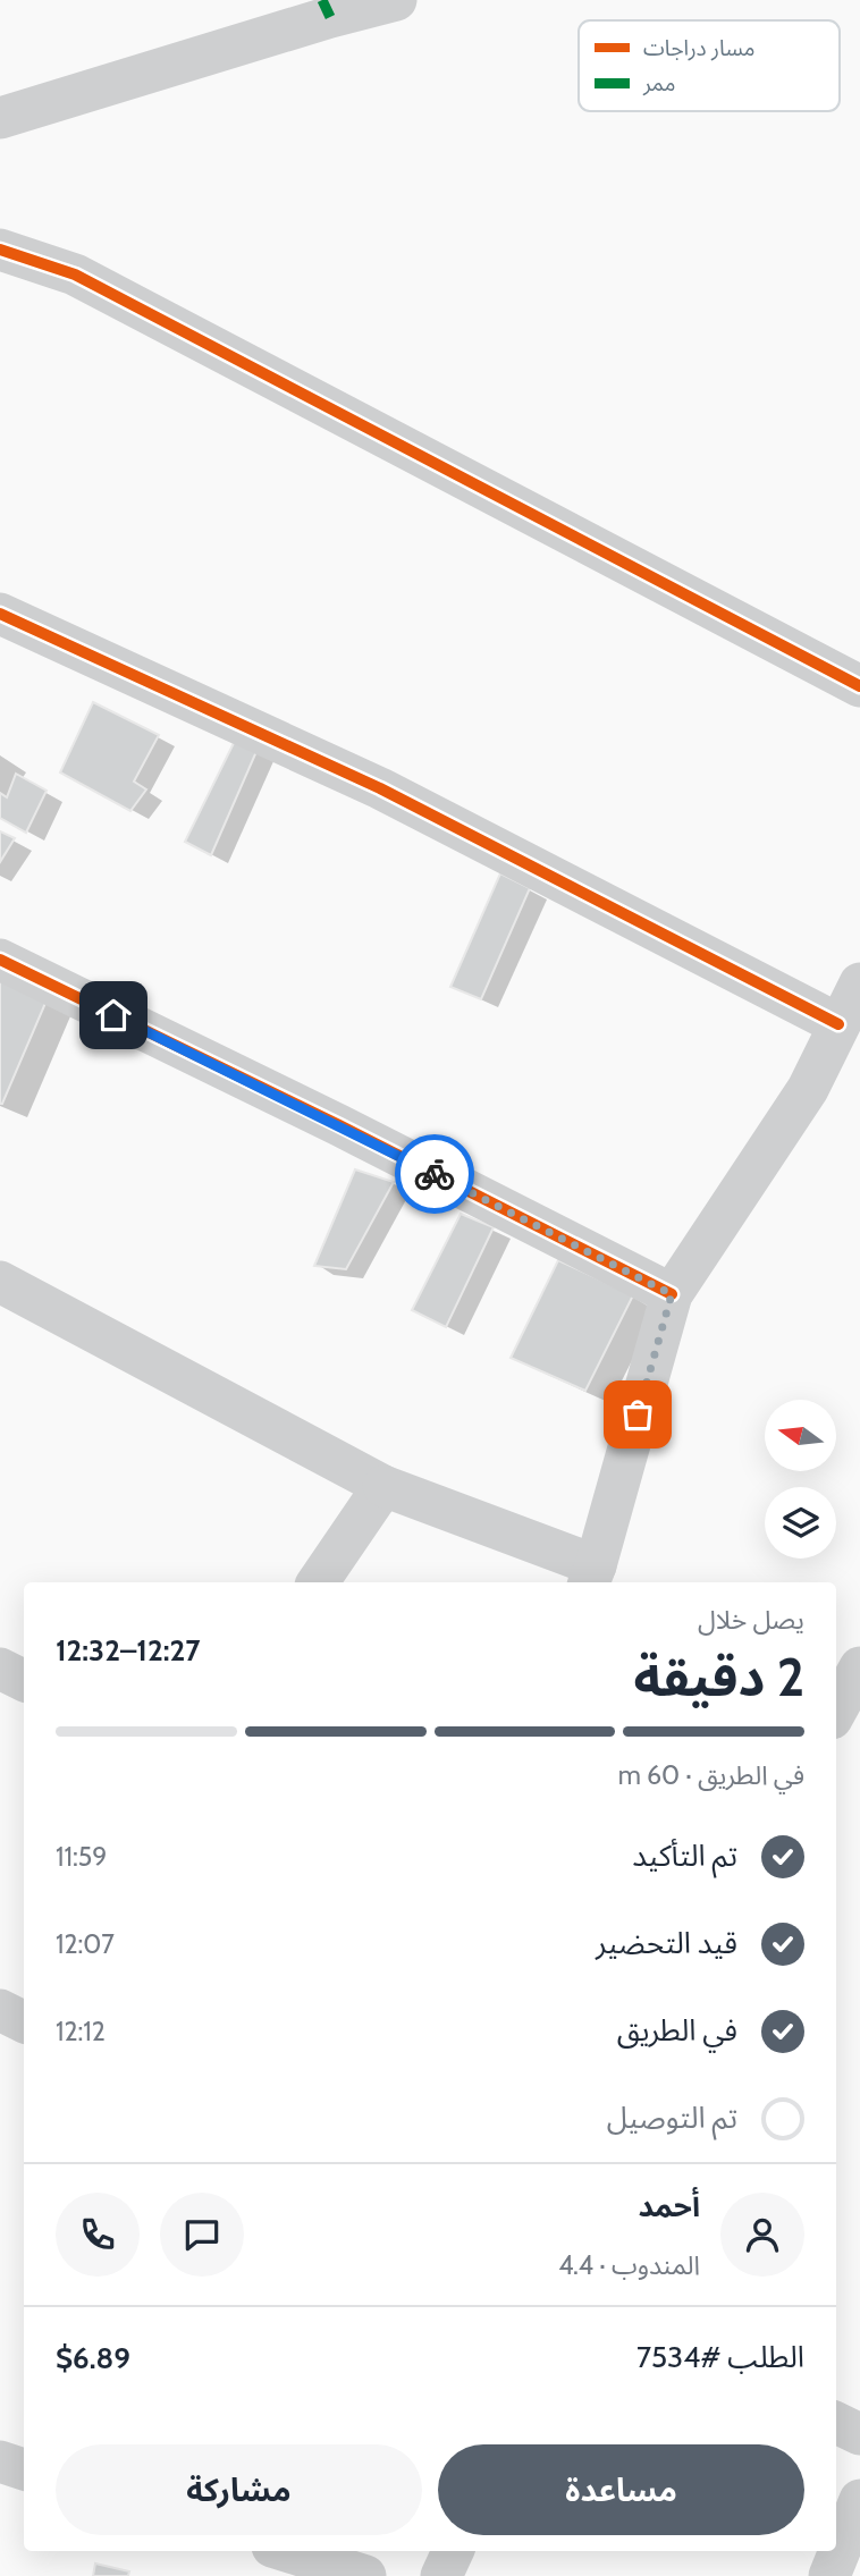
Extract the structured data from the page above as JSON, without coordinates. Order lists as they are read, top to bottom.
{
  "legend": ["مسار دراجات", "ممر"],
  "north": "left",
  "page": {
    "heading": ["2 دقيقة", "يصل خلال", "12:27–12:32"],
    "panel": [
      "أحمد",
      "المندوب · 4.4",
      "الطلب #7534",
      "$6.89"
    ],
    "bar": "في الطريق · 60 m",
    "list": [
      ["تم التأكيد", "11:59"],
      ["قيد التحضير", "12:07"],
      ["في الطريق", "12:12"],
      "تم التوصيل"
    ],
    "buttons": ["مساعدة", "مشاركة"]
  }
}
